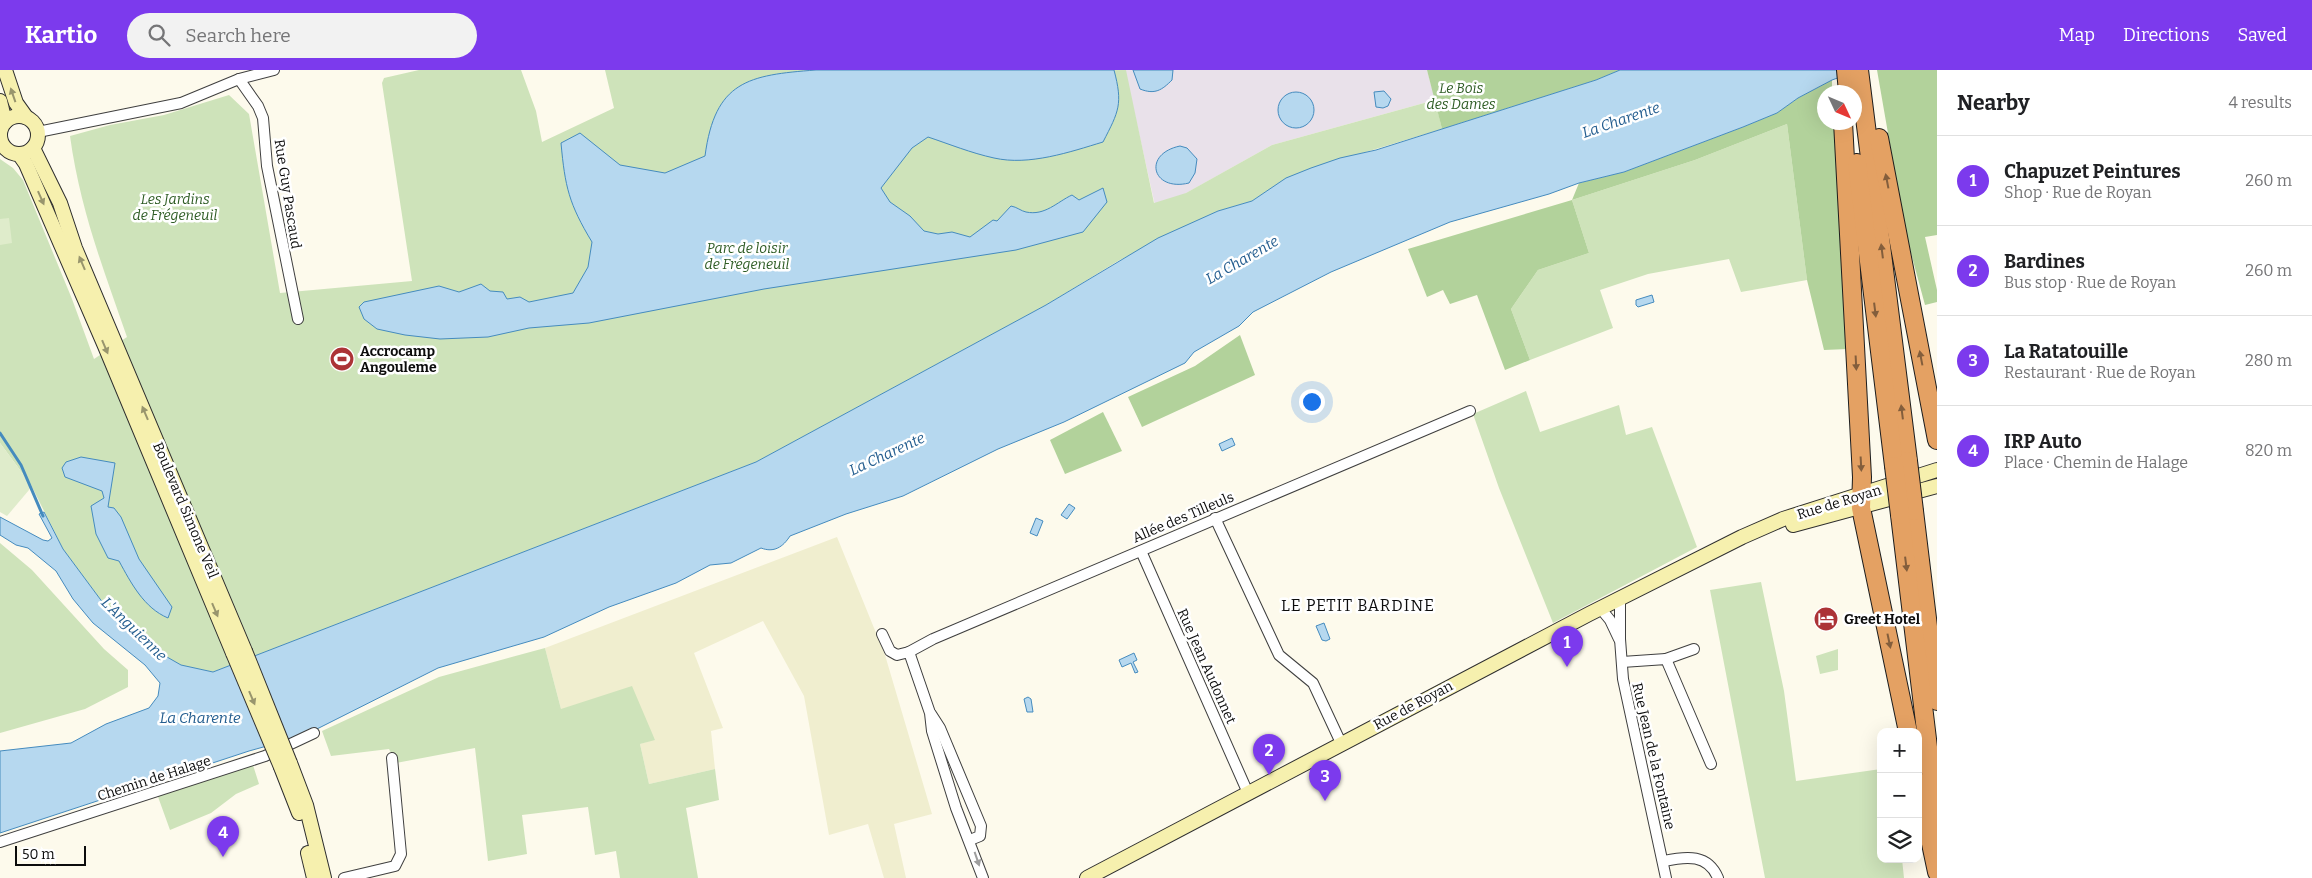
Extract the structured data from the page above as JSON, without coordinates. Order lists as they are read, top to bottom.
{
  "streets": {
    "main road": ["Rue de Royan", "Boulevard Simone Veil"],
    "street": [
      "Rue Guy Pascaud",
      "Allée des Tilleuls",
      "Rue Jean Audonnet",
      "Rue Jean de la Fontaine",
      "Chemin de Halage"
    ]
  },
  "crossings": [
    ["Rue de Royan", "Rue Jean Audonnet"],
    ["Rue de Royan", "Rue Jean de la Fontaine"],
    ["Allée des Tilleuls", "Rue Jean Audonnet"]
  ],
  "districts": ["LE PETIT BARDINE"],
  "water": ["La Charente", "L'Anguienne"],
  "parks": ["Le Bois des Dames", "Les Jardins de Frégeneuil", "Parc de loisir de Frégeneuil"],
  "places": {
    "sports": ["Accrocamp Angouleme"],
    "hotel": ["Greet Hotel"]
  },
  "scale_bar": "50 m",
  "north": "bottom right",
  "page": {
    "header": "Kartio",
    "search": "Search here",
    "nav": ["Map", "Directions", "Saved"],
    "heading": ["Nearby", "4 results"],
    "list": [
      {
        "mark": "1",
        "name": "Chapuzet Peintures",
        "note": "Shop · Rue de Royan",
        "value": "260 m"
      },
      {
        "mark": "2",
        "name": "Bardines",
        "note": "Bus stop · Rue de Royan",
        "value": "260 m"
      },
      {
        "mark": "3",
        "name": "La Ratatouille",
        "note": "Restaurant · Rue de Royan",
        "value": "280 m"
      },
      {
        "mark": "4",
        "name": "IRP Auto",
        "note": "Place · Chemin de Halage",
        "value": "820 m"
      }
    ],
    "pins": [
      "1",
      "2",
      "3",
      "4"
    ],
    "map_buttons": ["+", "−"],
    "scale": "50 m"
  }
}
